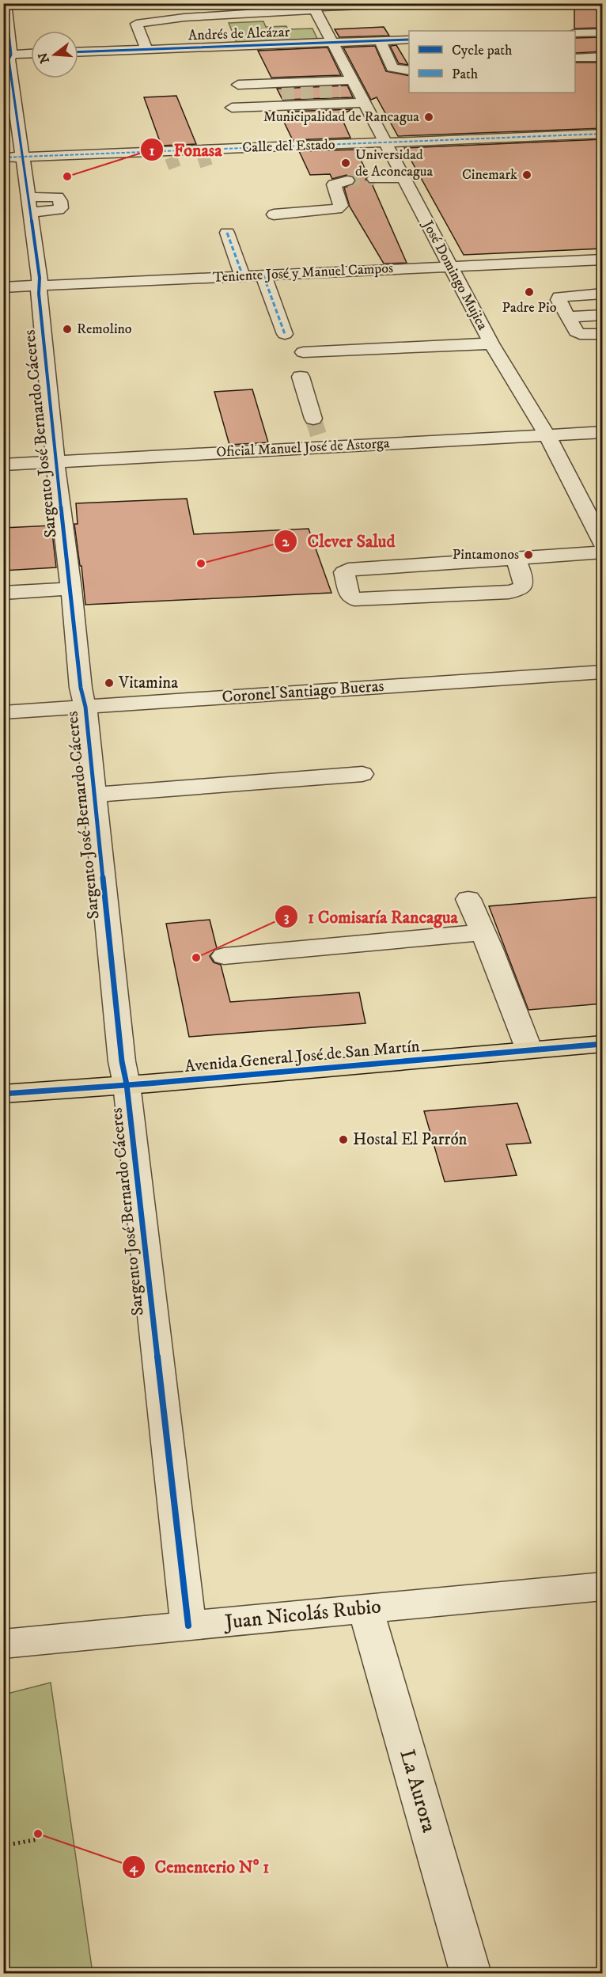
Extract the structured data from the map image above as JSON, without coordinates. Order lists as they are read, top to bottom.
{
  "streets": {
    "main road": ["Avenida General José de San Martín"],
    "street": [
      "Andrés de Alcázar",
      "Calle del Estado",
      "Teniente José y Manuel Campos",
      "José Domingo Mujica",
      "Sargento José Bernardo Cáceres",
      "Oficial Manuel José de Astorga",
      "Coronel Santiago Bueras",
      "Juan Nicolás Rubio",
      "La Aurora"
    ]
  },
  "crossings": [
    ["Andrés de Alcázar", "José Domingo Mujica"],
    ["Calle del Estado", "José Domingo Mujica"],
    ["Calle del Estado", "Sargento José Bernardo Cáceres"],
    ["Teniente José y Manuel Campos", "José Domingo Mujica"],
    ["Teniente José y Manuel Campos", "Sargento José Bernardo Cáceres"],
    ["José Domingo Mujica", "Oficial Manuel José de Astorga"],
    ["Sargento José Bernardo Cáceres", "Oficial Manuel José de Astorga"],
    ["Sargento José Bernardo Cáceres", "Coronel Santiago Bueras"],
    ["Sargento José Bernardo Cáceres", "Avenida General José de San Martín"],
    ["Sargento José Bernardo Cáceres", "Juan Nicolás Rubio"],
    ["Juan Nicolás Rubio", "La Aurora"]
  ],
  "places": [
    "Municipalidad de Rancagua",
    "Universidad de Aconcagua",
    "Cinemark",
    "Fonasa",
    "Padre Pio",
    "Remolino",
    "Pintamonos",
    "Clever Salud",
    "Vitamina",
    "1 Comisaría Rancagua",
    "Hostal El Parrón",
    "Cementerio Nº 1"
  ],
  "legend": ["Cycle path", "Path"],
  "north": "left"
}
